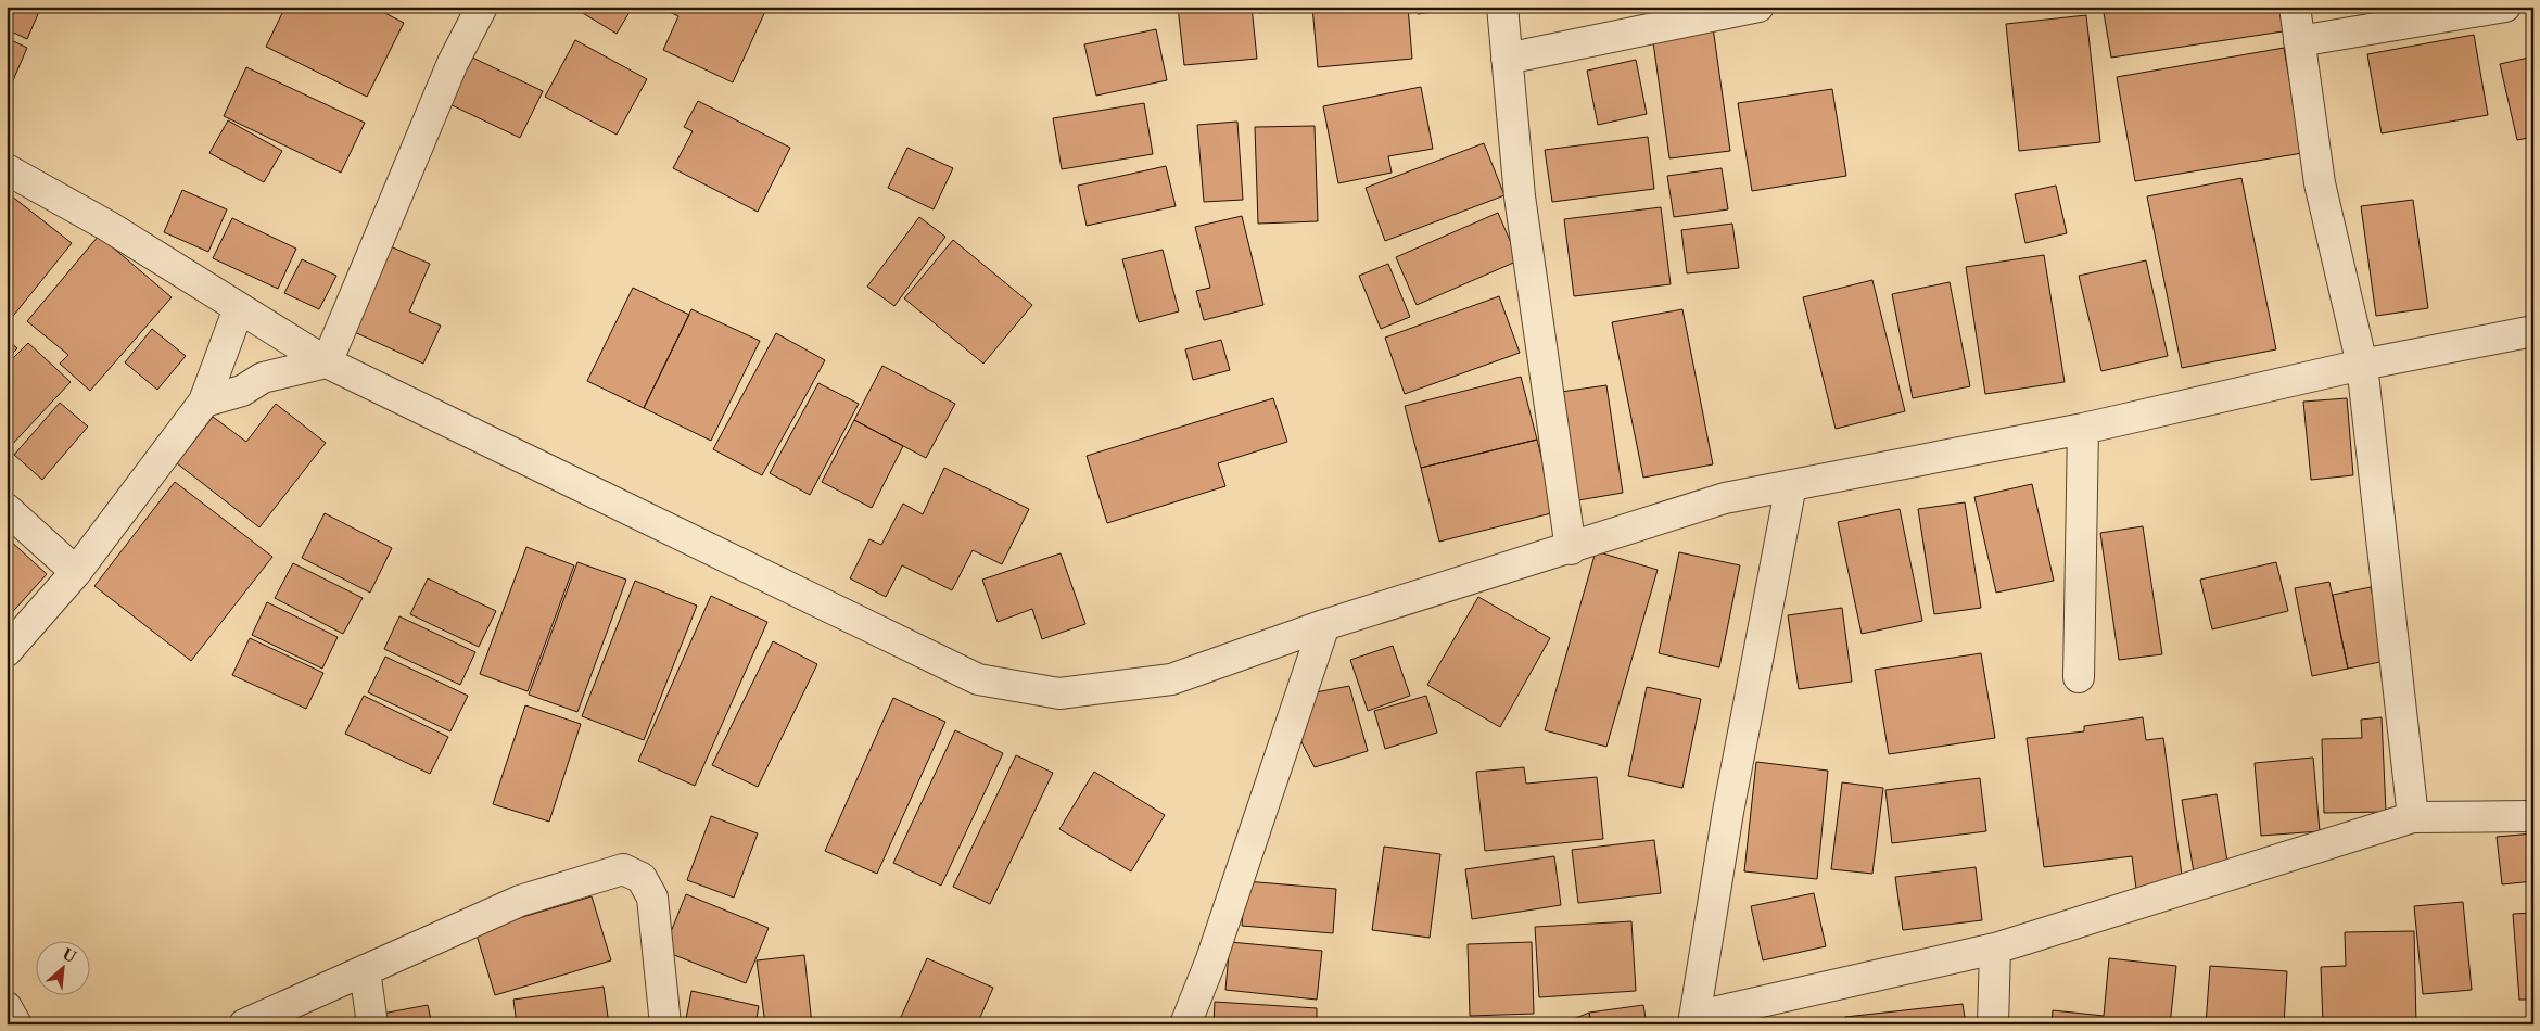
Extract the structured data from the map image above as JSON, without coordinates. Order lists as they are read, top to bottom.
{
  "north": "top right"
}
